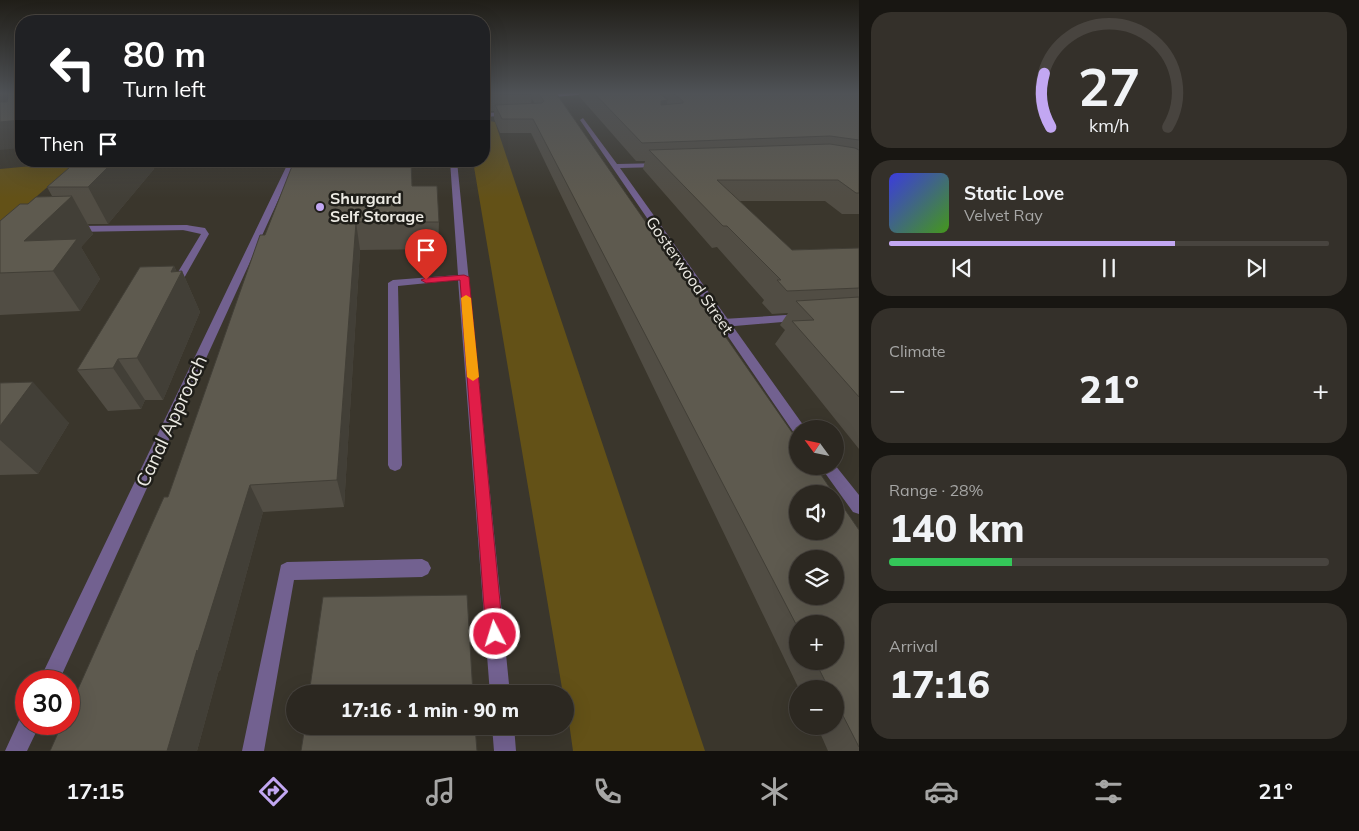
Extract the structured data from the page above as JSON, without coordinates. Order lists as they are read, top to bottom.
{
  "streets": {
    "street": ["Gosterwood Street", "Canal Approach"]
  },
  "places": ["Shurgard Self Storage"],
  "north": "top left",
  "page": {
    "turn": ["80 m", "Turn left"],
    "then": "Then",
    "song": ["Static Love", "Velvet Ray"],
    "tile": [
      "Climate",
      ["Range · 28%", "140 km"],
      ["Arrival", "17:16"]
    ],
    "heat": ["−", "21°", "+"],
    "map_buttons": ["+", "−"],
    "limit": "30",
    "trip": "17:16 · 1 min · 90 m",
    "tabs": ["17:15", "21°"],
    "gauge": ["27", "km/h"]
  }
}
